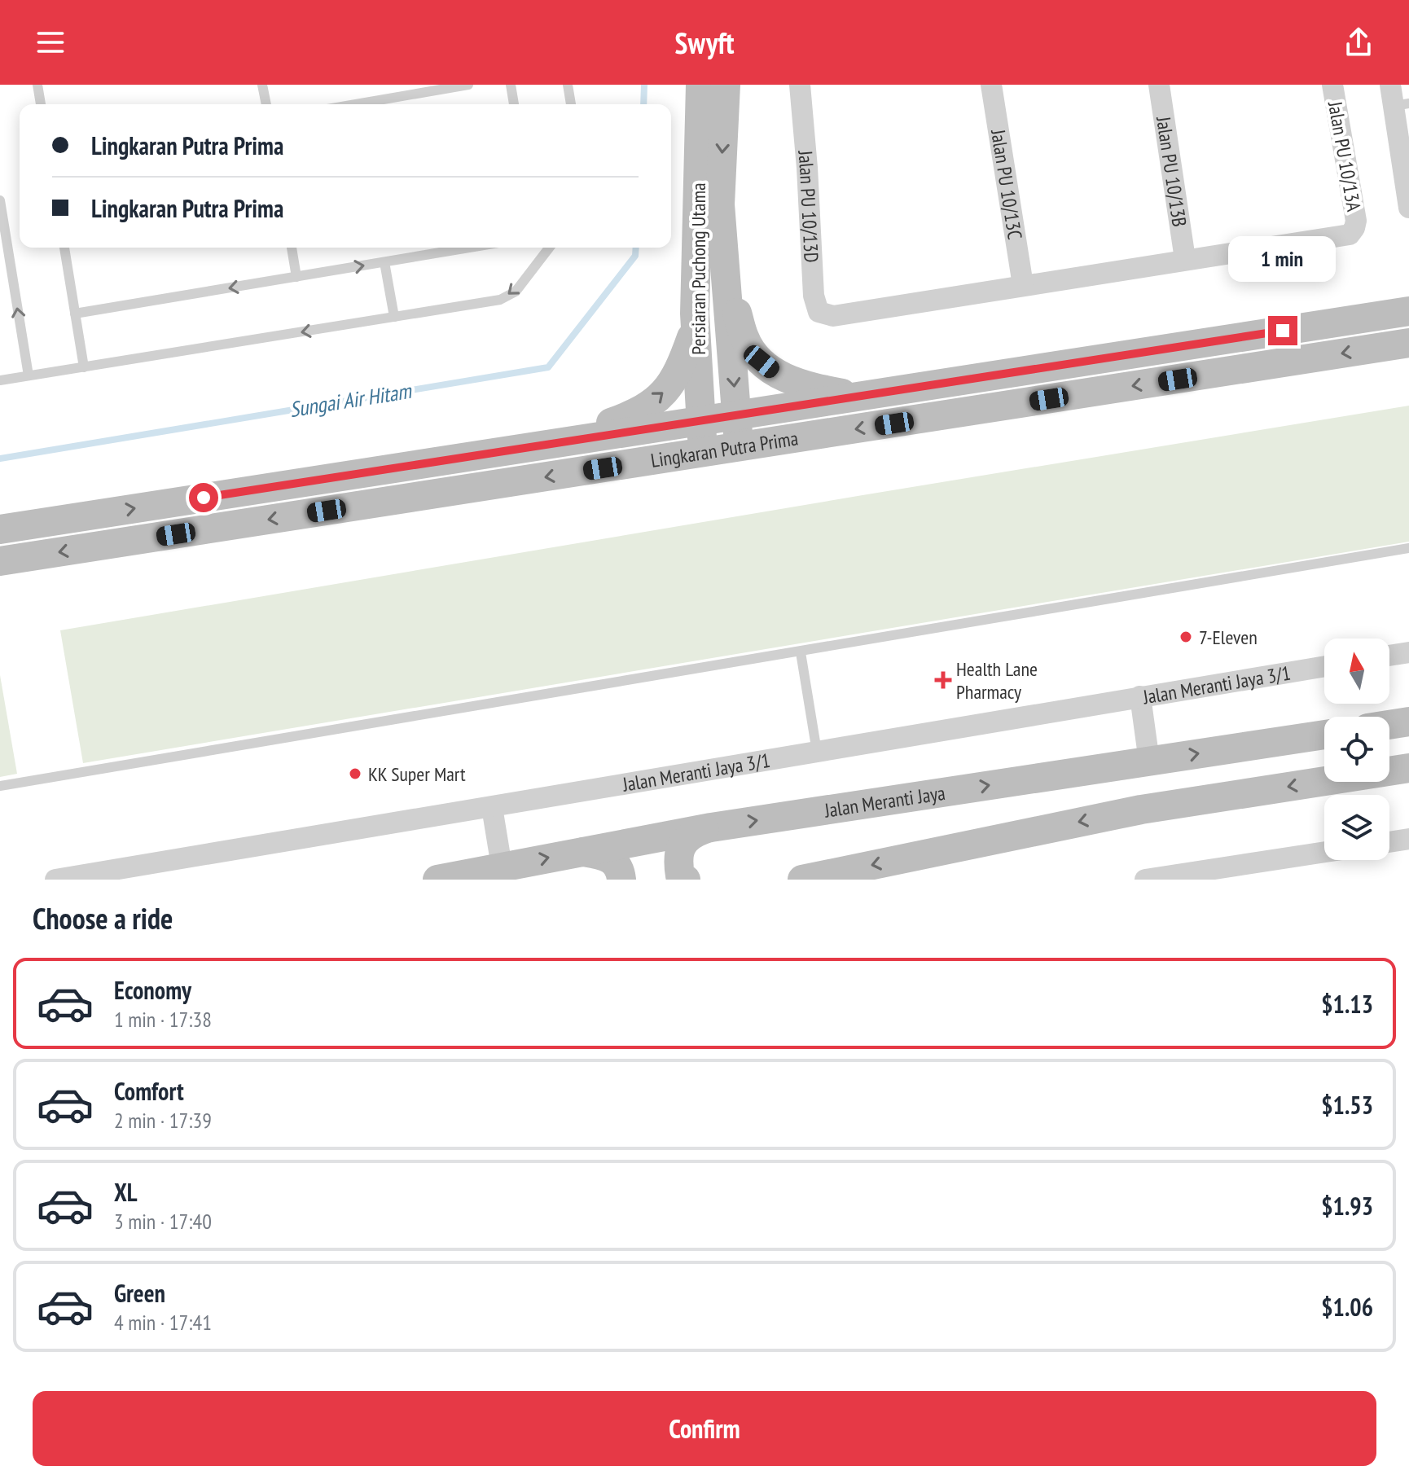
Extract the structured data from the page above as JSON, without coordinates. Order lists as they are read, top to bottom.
{
  "streets": {
    "main road": ["Persiaran Puchong Utama", "Lingkaran Putra Prima", "Jalan Meranti Jaya"],
    "street": [
      "Jalan PU 10/13A",
      "Jalan PU 10/13B",
      "Jalan PU 10/13C",
      "Jalan PU 10/13D",
      "Jalan Meranti Jaya 3/1"
    ]
  },
  "crossings": [
    ["Jalan PU 10/13A", "Jalan PU 10/13B"],
    ["Jalan PU 10/13C", "Jalan PU 10/13D"],
    ["Persiaran Puchong Utama", "Lingkaran Putra Prima"]
  ],
  "water": ["Sungai Air Hitam"],
  "places": {
    "other": ["7-Eleven", "KK Super Mart"],
    "health": ["Health Lane Pharmacy"]
  },
  "north": "top",
  "page": {
    "header": "Swyft",
    "banner": ["Lingkaran Putra Prima", "Lingkaran Putra Prima"],
    "bubble": "1 min",
    "heading": "Choose a ride",
    "list": [
      {
        "name": "Economy",
        "note": "1 min · 17:38",
        "value": "$1.13"
      },
      {
        "name": "Comfort",
        "note": "2 min · 17:39",
        "value": "$1.53"
      },
      {
        "name": "XL",
        "note": "3 min · 17:40",
        "value": "$1.93"
      },
      {
        "name": "Green",
        "note": "4 min · 17:41",
        "value": "$1.06"
      }
    ],
    "buttons": "Confirm"
  }
}
